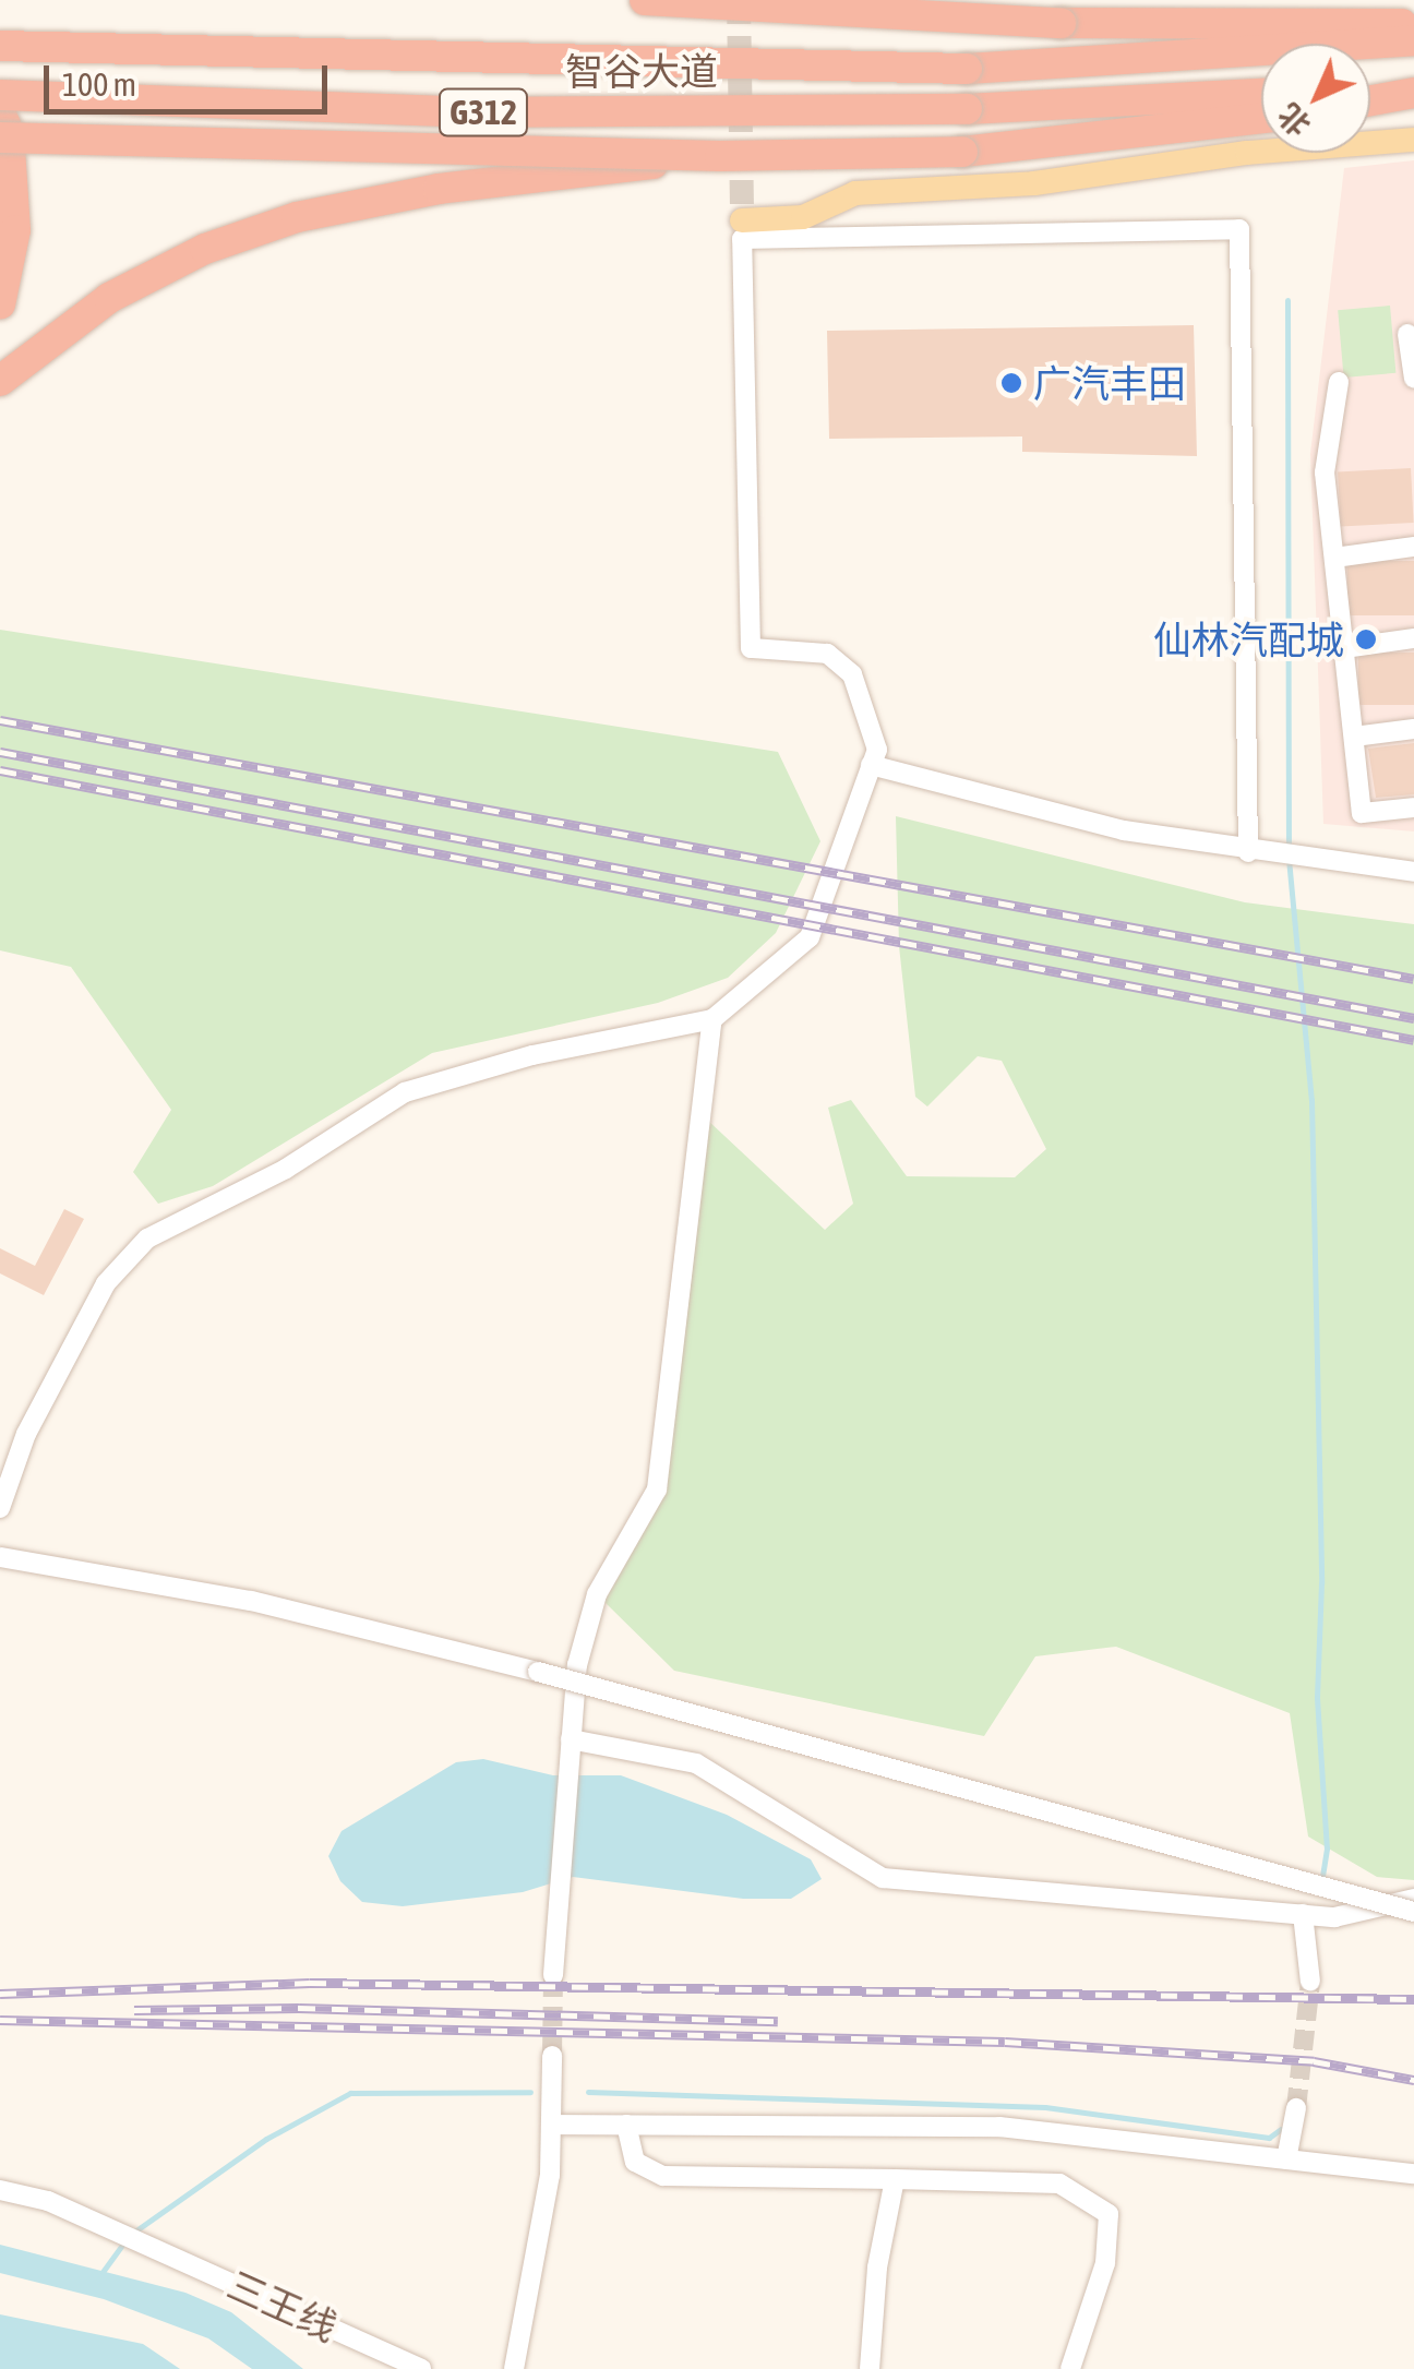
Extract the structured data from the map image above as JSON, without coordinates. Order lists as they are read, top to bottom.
{
  "streets": {
    "highway": ["智谷大道", "G312"],
    "street": ["三王线"]
  },
  "places": ["广汽丰田", "仙林汽配城"],
  "scale_bar": "100 m",
  "north": "bottom left"
}
